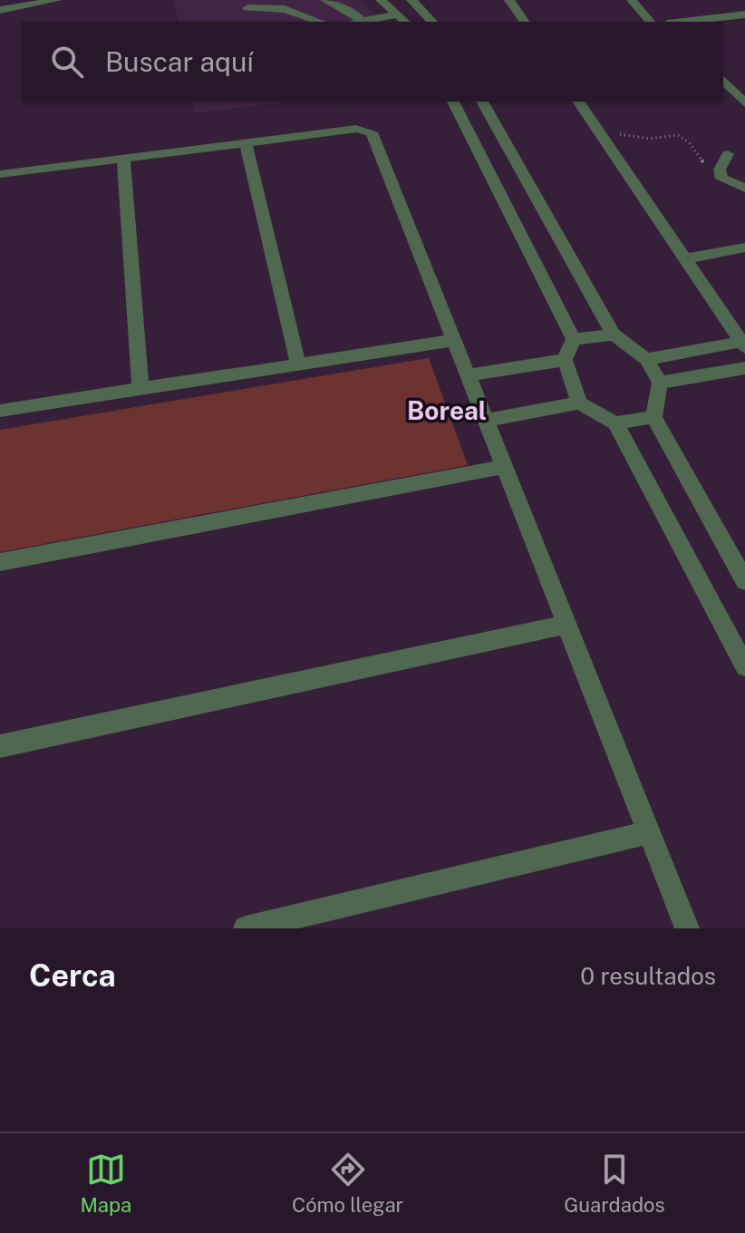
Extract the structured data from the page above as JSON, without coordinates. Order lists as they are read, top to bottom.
{
  "districts": ["Boreal"],
  "page": {
    "search": "Buscar aquí",
    "heading": ["Cerca", "0 resultados"],
    "nav": ["Mapa", "Cómo llegar", "Guardados"]
  }
}
